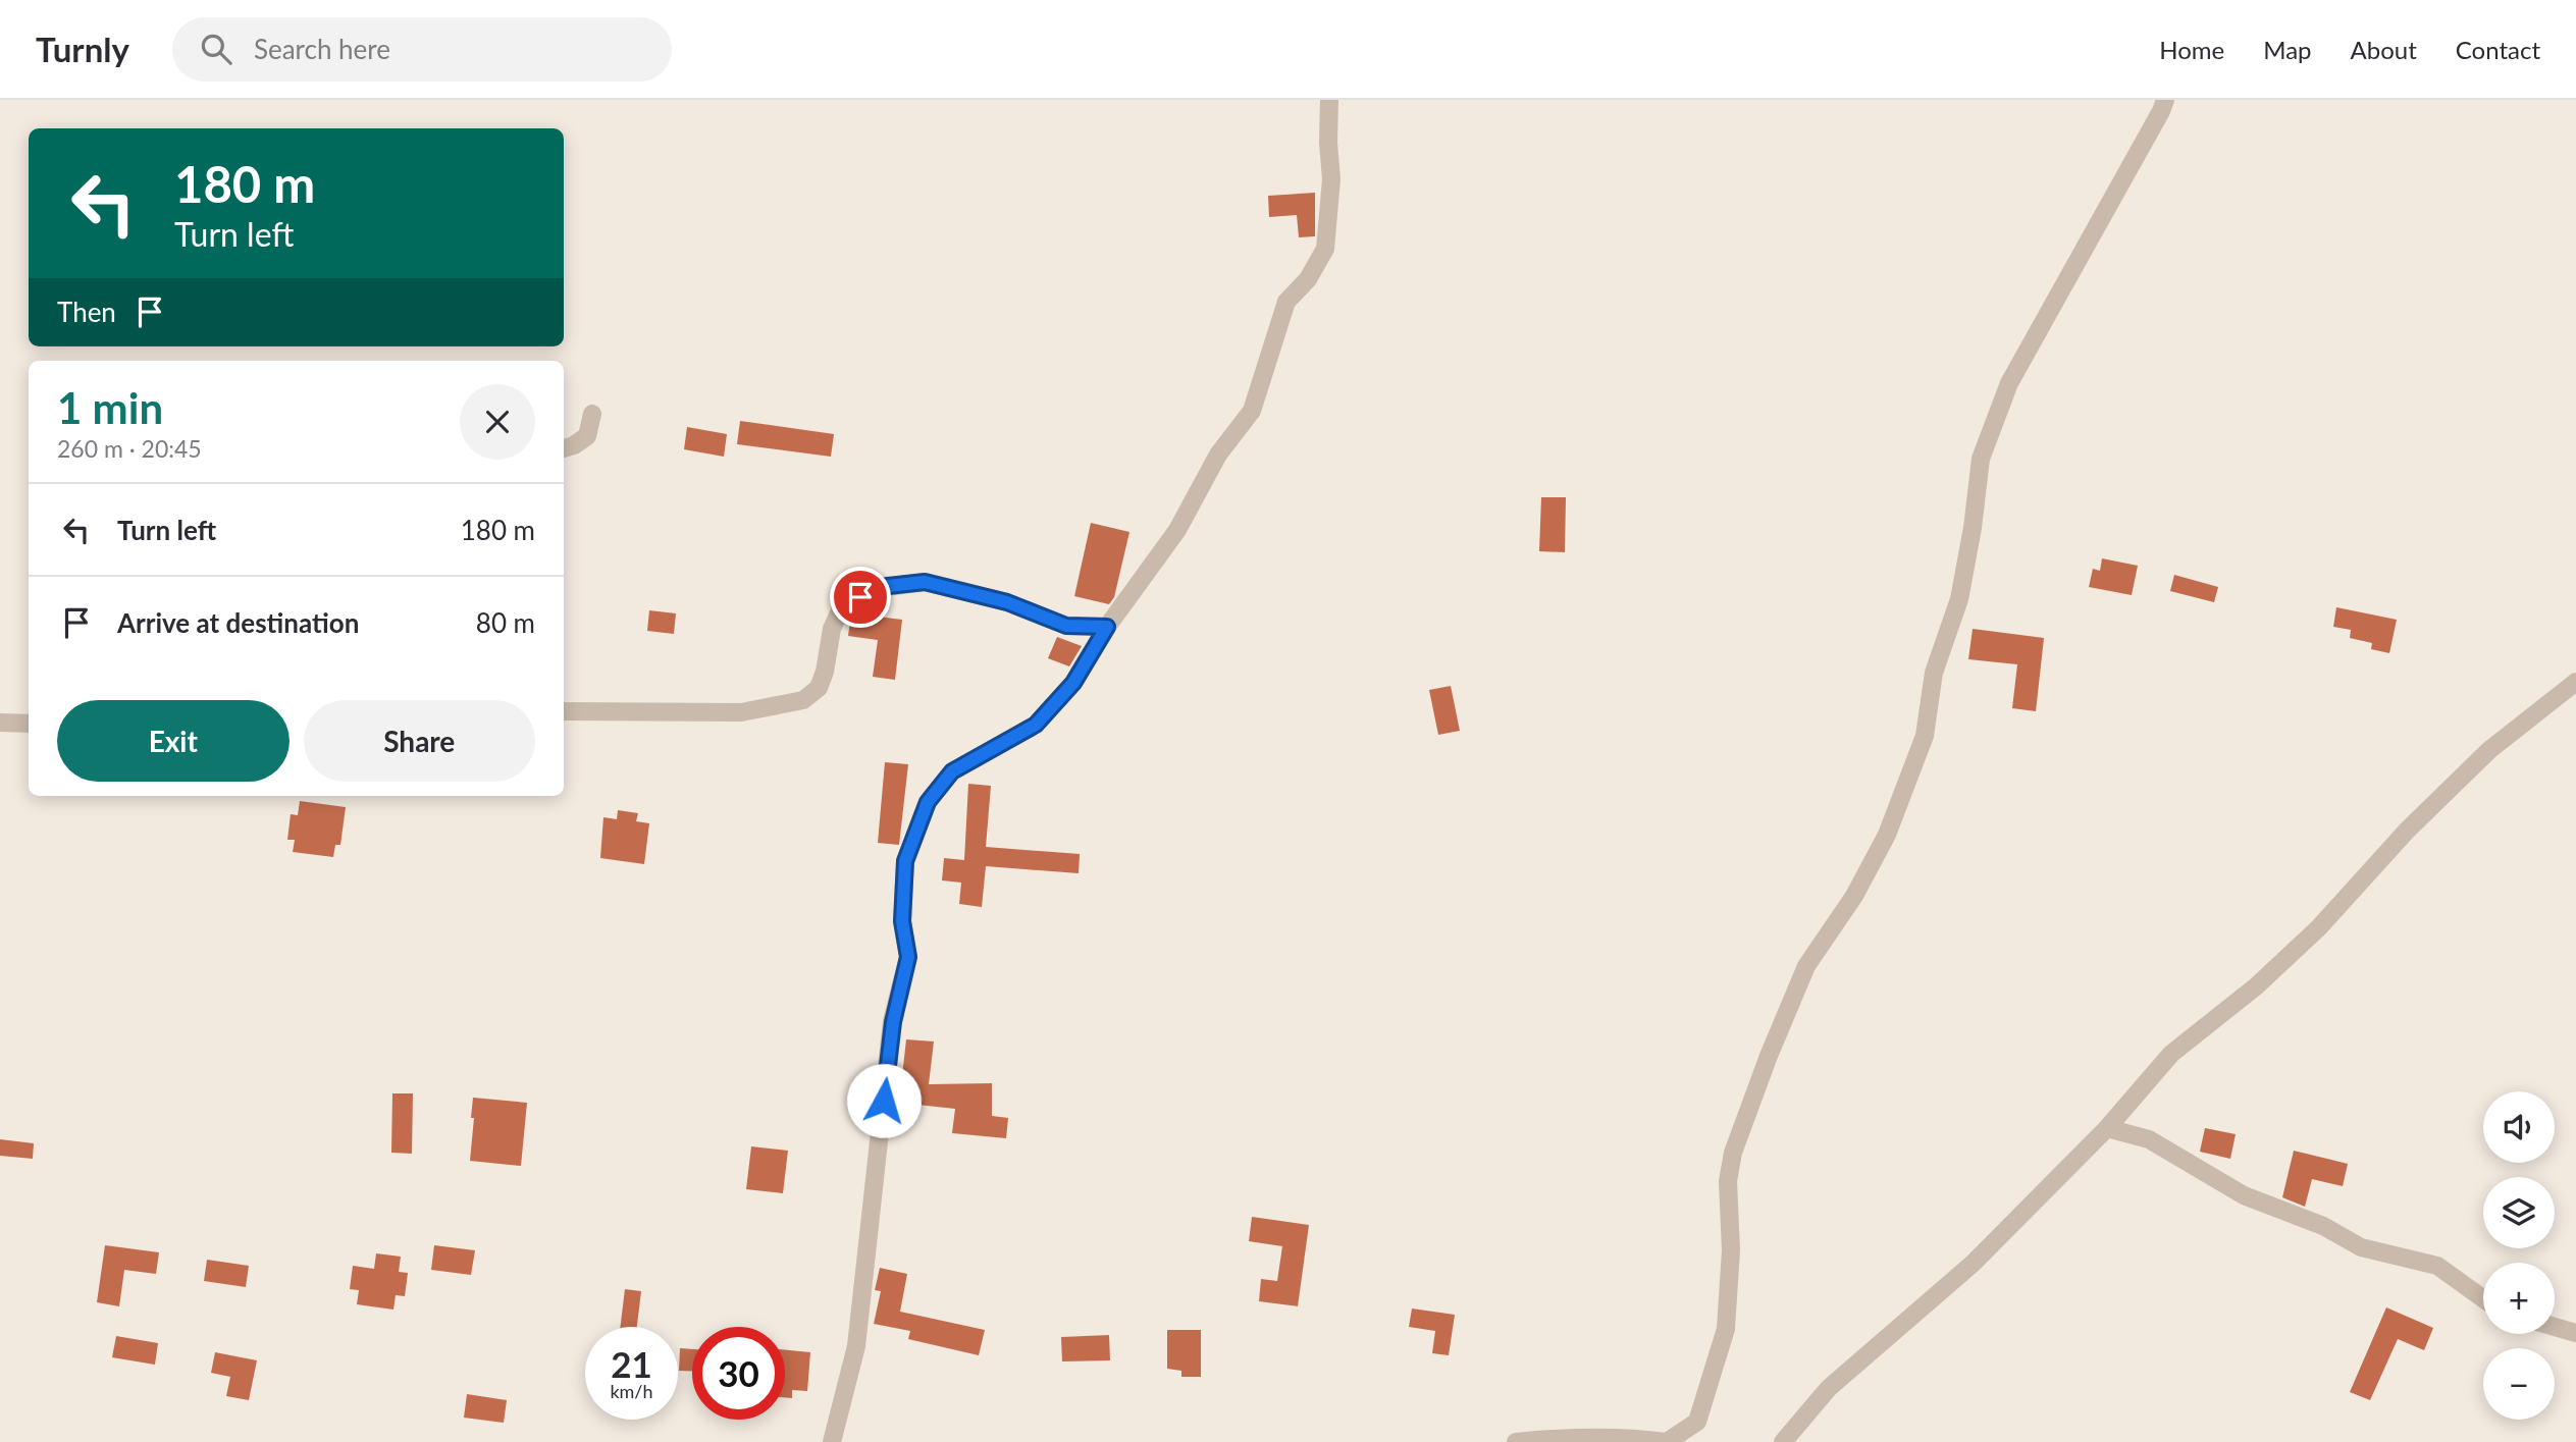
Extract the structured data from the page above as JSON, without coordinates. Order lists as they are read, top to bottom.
{
  "page": {
    "header": "Turnly",
    "search": "Search here",
    "nav": [
      "Home",
      "Map",
      "About",
      "Contact"
    ],
    "turn": ["180 m", "Turn left"],
    "then": "Then",
    "heading": ["1 min", "260 m · 20:45"],
    "list": [
      {
        "name": "Turn left",
        "value": "180 m"
      },
      {
        "name": "Arrive at destination",
        "value": "80 m"
      }
    ],
    "buttons": ["Exit", "Share"],
    "map_buttons": ["+", "−"],
    "speed": "21 km/h",
    "limit": "30"
  }
}
